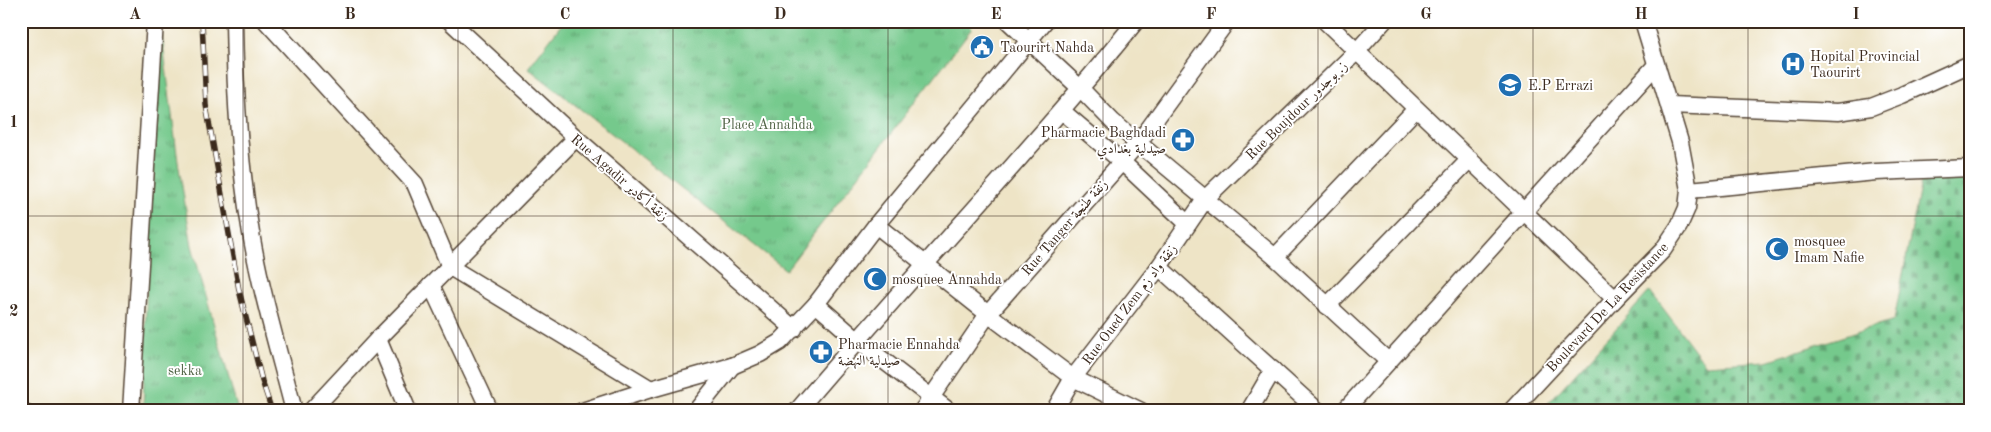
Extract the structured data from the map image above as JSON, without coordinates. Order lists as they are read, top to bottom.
{
  "streets": {
    "street": [
      "Rue Boujdour ز. بوجدور",
      "Rue Agadir زنقة أكادير",
      "Rue Tanger زنقة طنجة",
      "Rue Oued Zem زنقة واد زم",
      "Boulevard De La Resistance"
    ]
  },
  "crossings": [
    ["Rue Boujdour ز. بوجدور", "Rue Oued Zem زنقة واد زم"]
  ],
  "parks": ["Place Annahda", "sekka"],
  "places": {
    "public building": ["Taourirt Nahda"],
    "hospital": ["Hopital Provincial Taourirt"],
    "school or university": ["E.P Errazi"],
    "pharmacy": ["Pharmacie Baghdadi صيدلية بغدادي", "Pharmacie Ennahda صيدلية النهضة"],
    "mosque": ["mosquee Imam Nafie", "mosquee Annahda"]
  },
  "grid": {
    "columns": [
      "A",
      "B",
      "C",
      "D",
      "E",
      "F",
      "G",
      "H",
      "I"
    ],
    "rows": ["1", "2"]
  }
}
